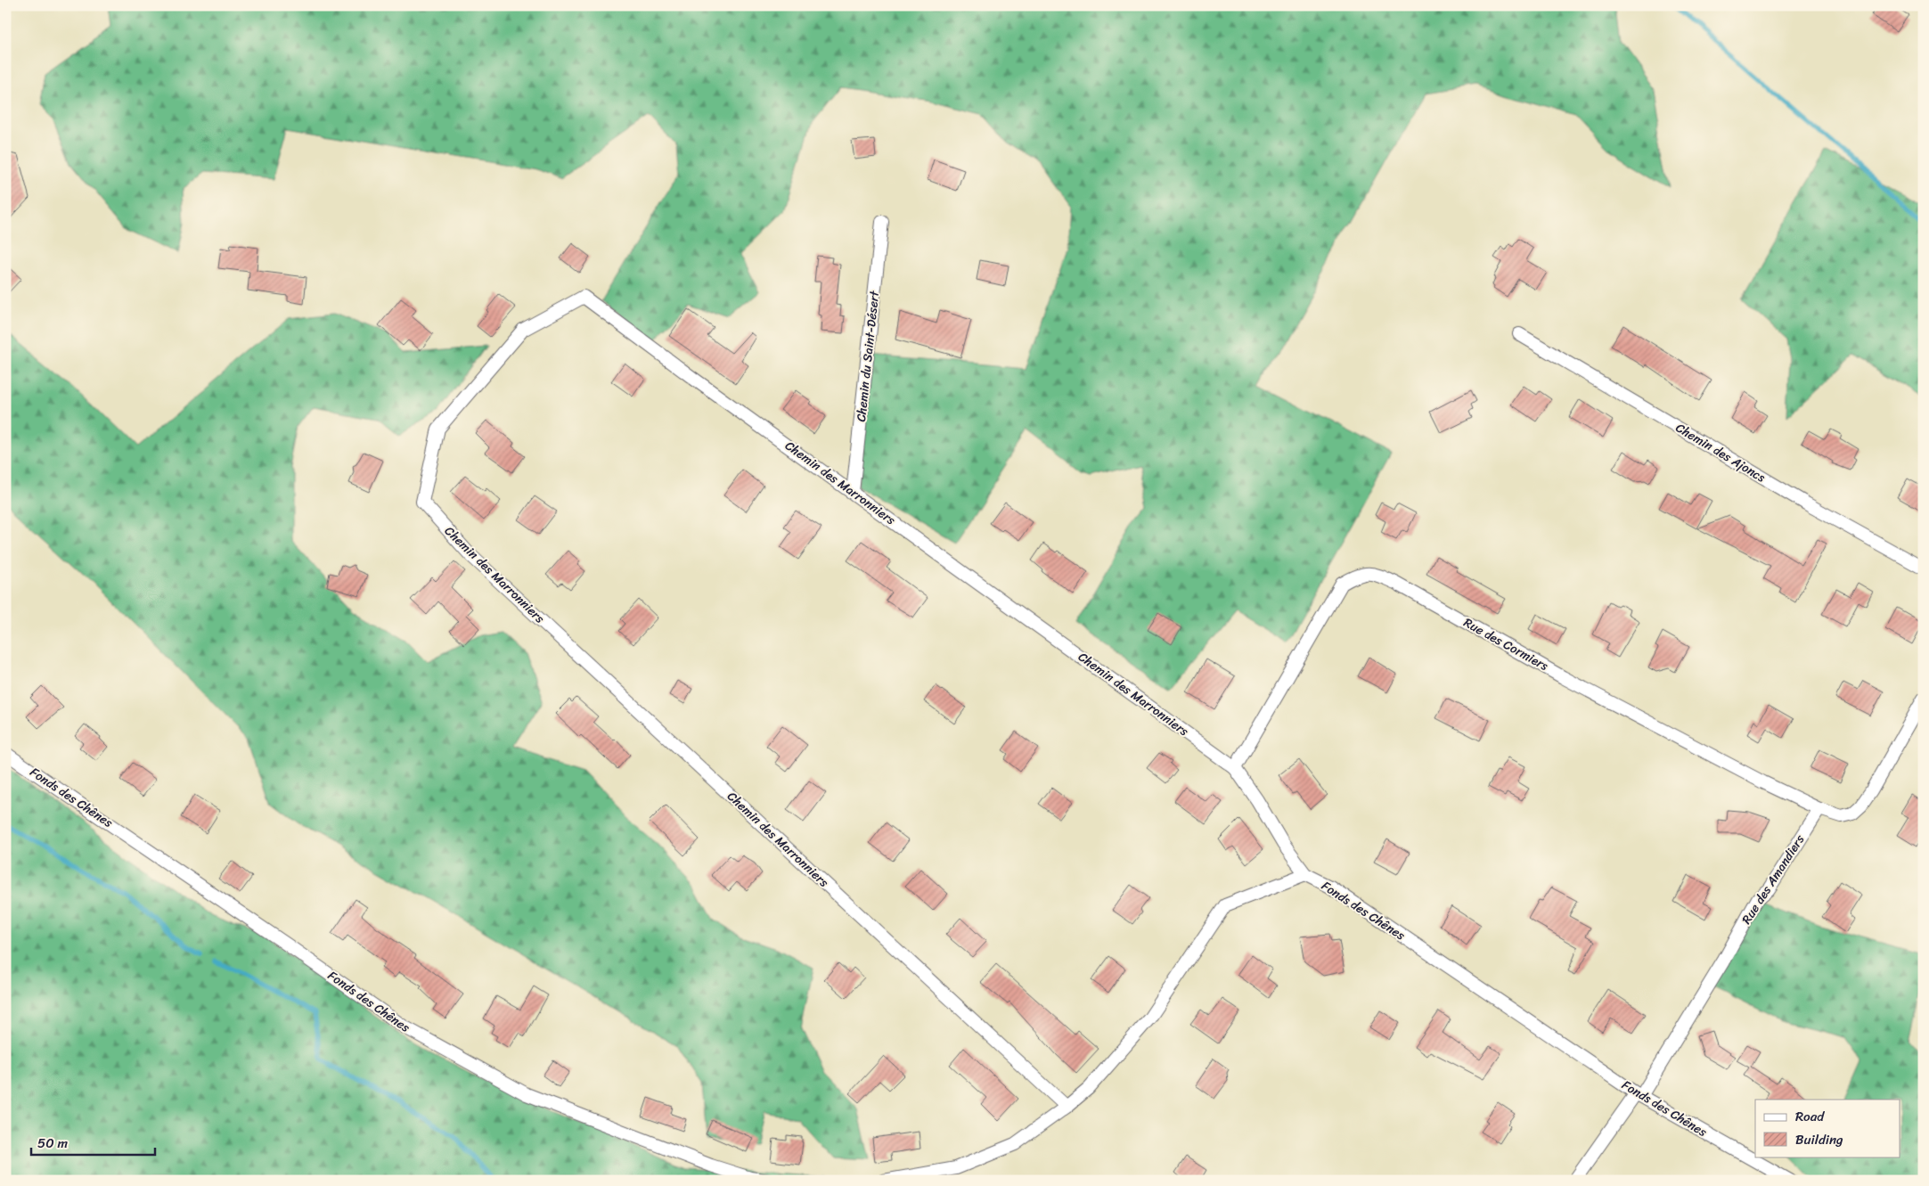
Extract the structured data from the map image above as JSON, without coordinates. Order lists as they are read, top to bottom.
{
  "streets": {
    "street": [
      "Chemin du Saint-Désert",
      "Chemin des Ajoncs",
      "Chemin des Marronniers",
      "Rue des Cormiers",
      "Fonds des Chênes",
      "Rue des Amandiers"
    ]
  },
  "crossings": [
    ["Chemin du Saint-Désert", "Chemin des Marronniers"],
    ["Chemin des Marronniers", "Rue des Cormiers"],
    ["Rue des Cormiers", "Rue des Amandiers"],
    ["Fonds des Chênes", "Rue des Amandiers"]
  ],
  "legend": ["Road", "Building"],
  "scale_bar": "50 m"
}
